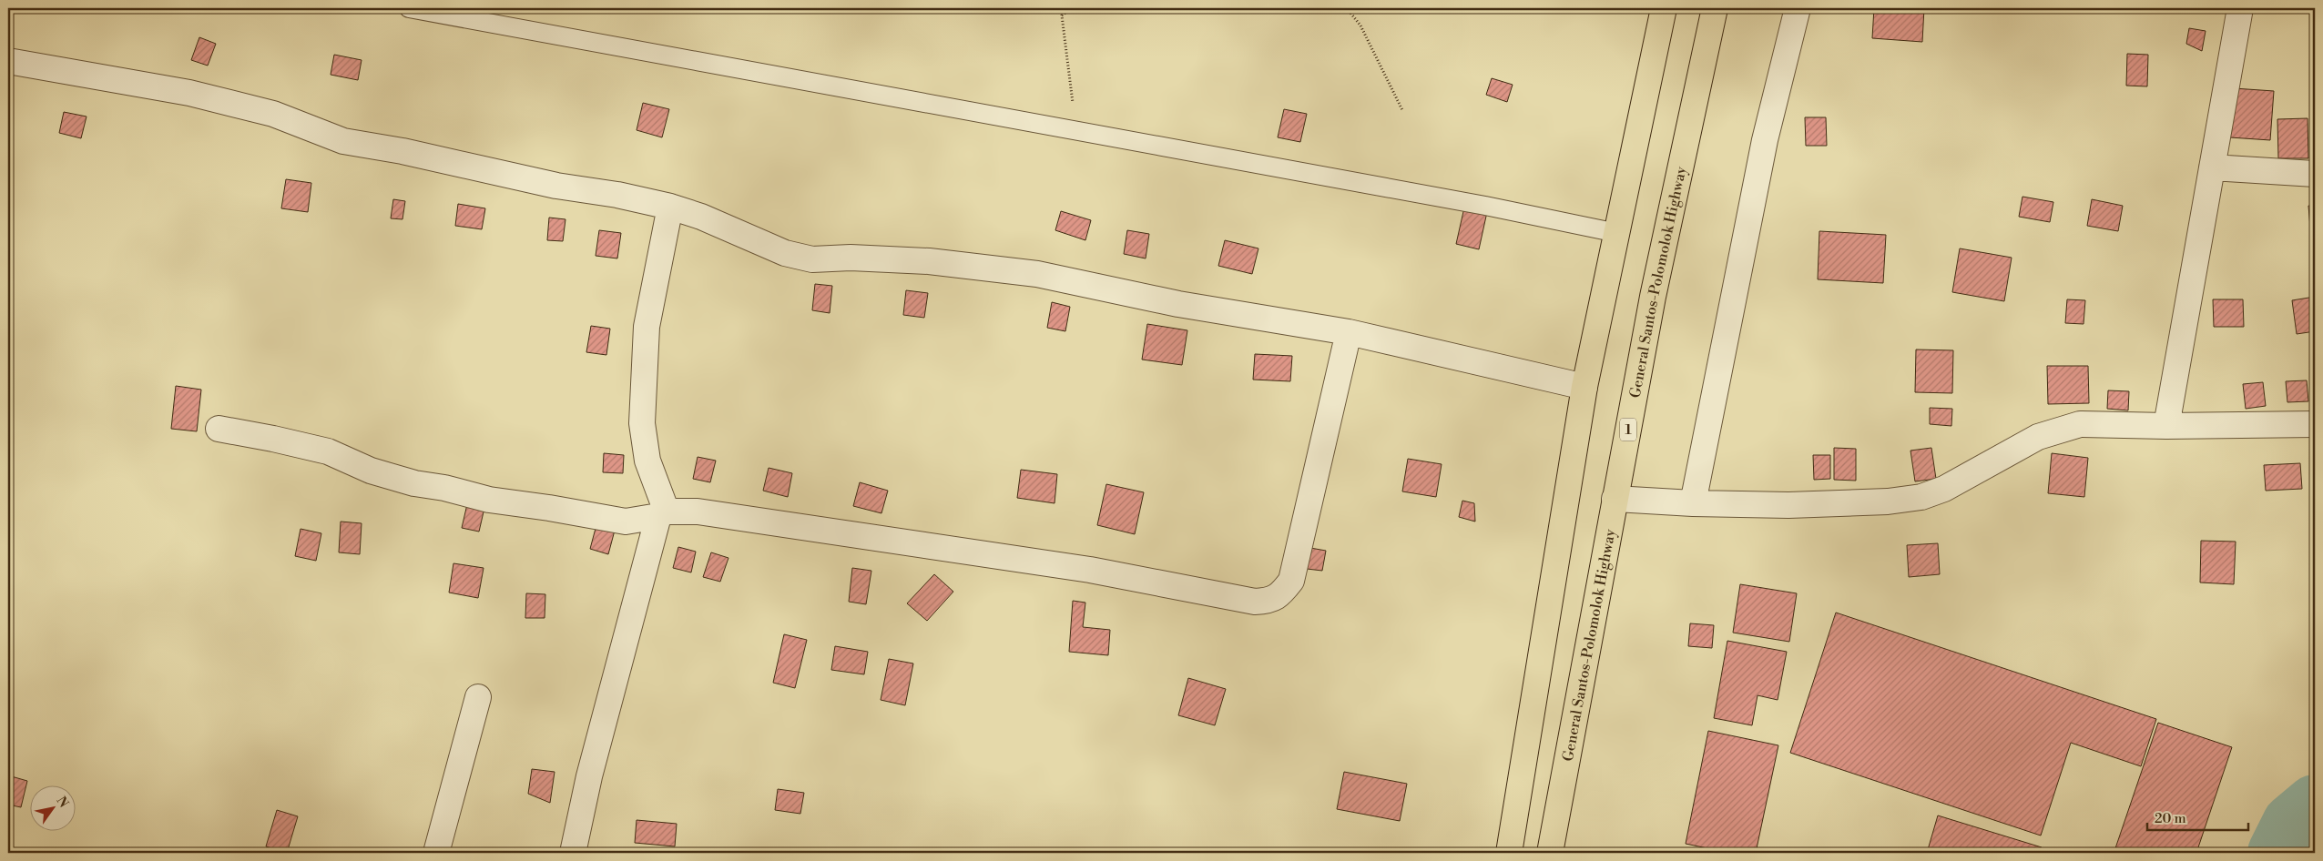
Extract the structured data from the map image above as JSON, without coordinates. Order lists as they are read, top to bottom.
{
  "streets": {
    "highway": ["General Santos-Polomolok Highway", "1"]
  },
  "scale_bar": "20 m",
  "north": "top right"
}
